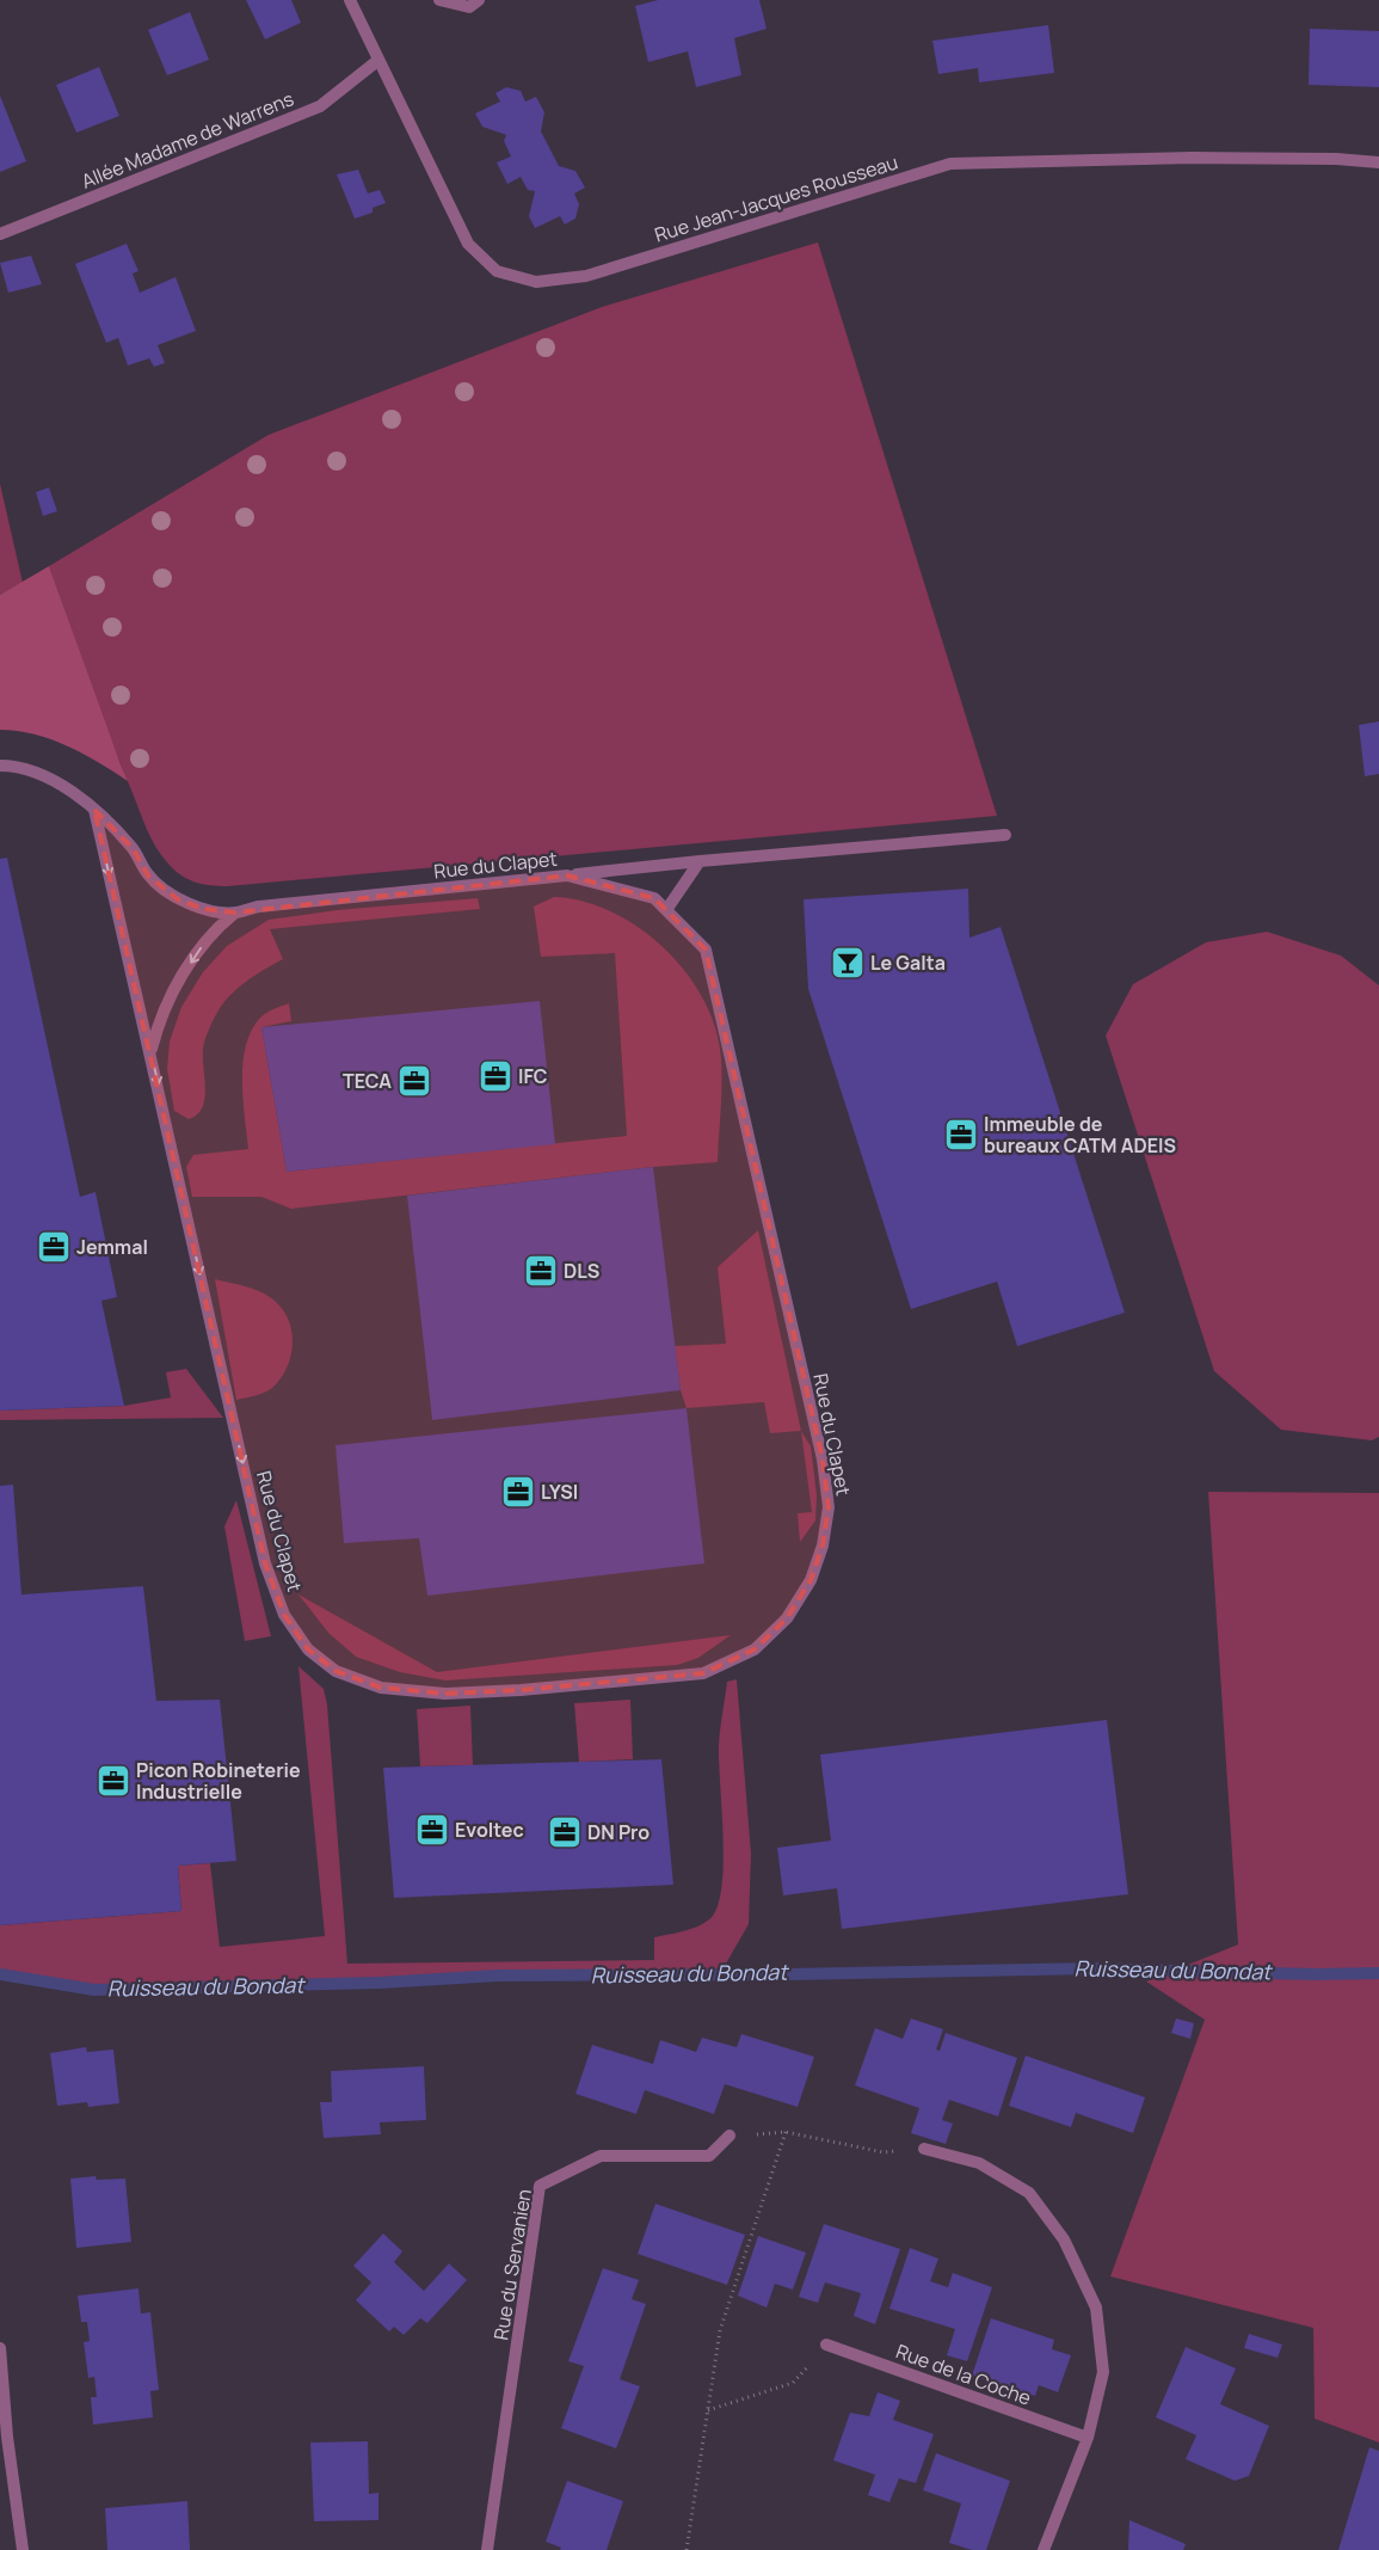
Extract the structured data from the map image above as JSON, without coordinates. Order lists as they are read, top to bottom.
{
  "streets": {
    "street": [
      "Allée Madame de Warrens",
      "Rue Jean-Jacques Rousseau",
      "Rue du Clapet",
      "Rue du Servanien",
      "Rue de la Coche"
    ]
  },
  "crossings": [
    ["Allée Madame de Warrens", "Rue Jean-Jacques Rousseau"]
  ],
  "water": ["Ruisseau du Bondat"],
  "places": {
    "bar": ["Le Galta"],
    "office": [
      "IFC",
      "TECA",
      "Immeuble de bureaux CATM ADEIS",
      "Jemmal",
      "DLS",
      "LYSI",
      "Picon Robineterie Industrielle",
      "Evoltec",
      "DN Pro"
    ]
  }
}
